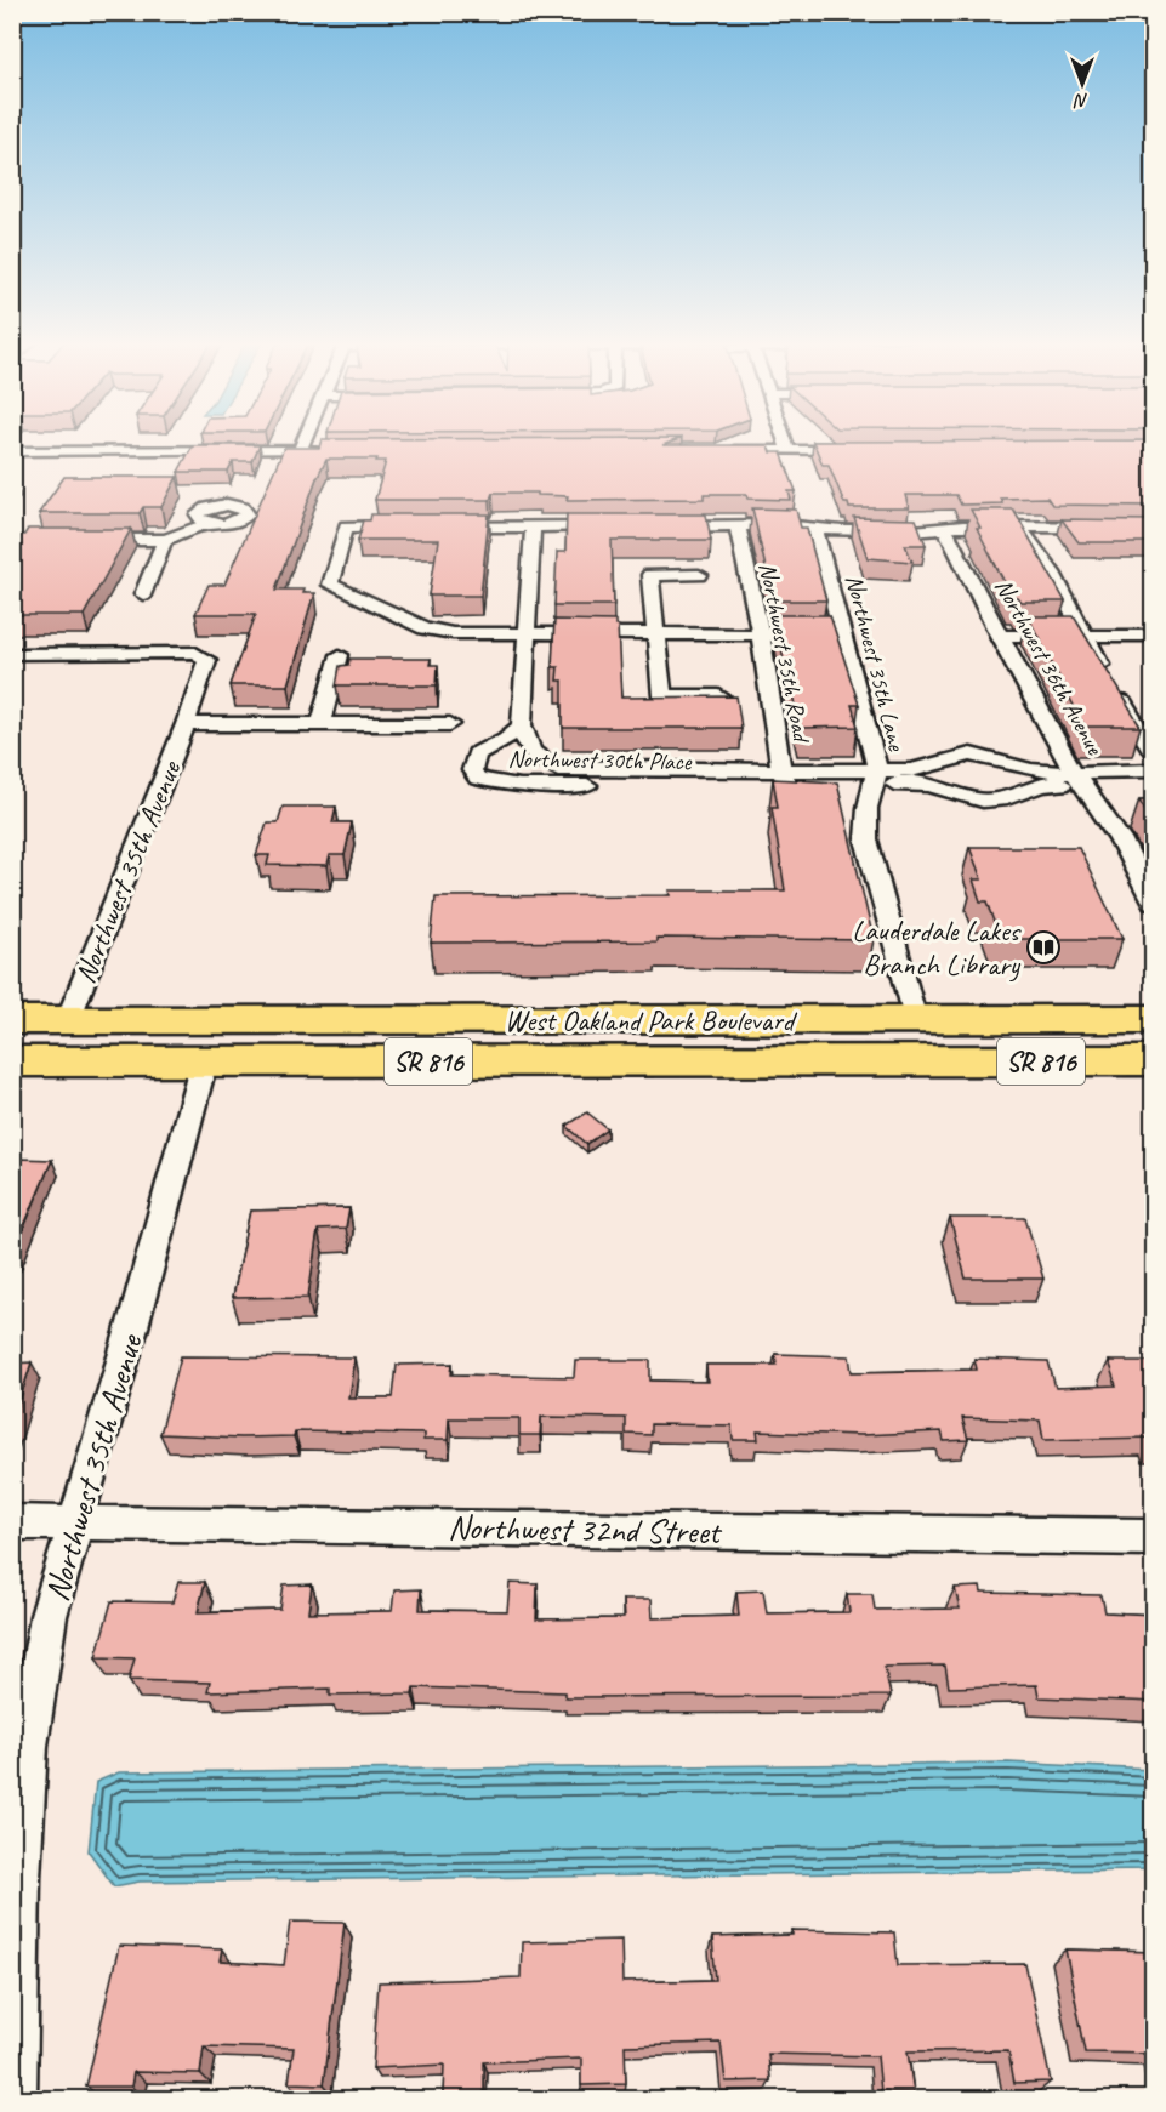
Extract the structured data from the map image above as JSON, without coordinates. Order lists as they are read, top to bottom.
{
  "streets": {
    "main road": ["West Oakland Park Boulevard", "SR 816"],
    "street": [
      "Northwest 35th Road",
      "Northwest 35th Lane",
      "Northwest 36th Avenue",
      "Northwest 30th Place",
      "Northwest 35th Avenue",
      "Northwest 32nd Street"
    ]
  },
  "crossings": [
    ["Northwest 35th Road", "Northwest 30th Place"],
    ["Northwest 35th Lane", "Northwest 30th Place"],
    ["Northwest 35th Lane", "West Oakland Park Boulevard"],
    ["Northwest 36th Avenue", "Northwest 30th Place"],
    ["Northwest 35th Avenue", "West Oakland Park Boulevard"],
    ["Northwest 35th Avenue", "Northwest 32nd Street"]
  ],
  "places": {
    "library": ["Lauderdale Lakes Branch Library"]
  },
  "north": "bottom"
}
